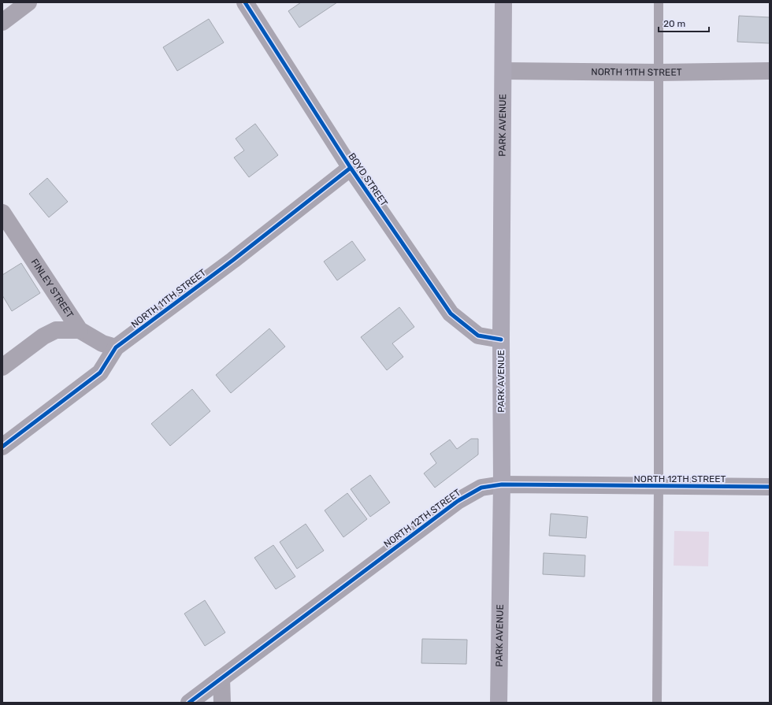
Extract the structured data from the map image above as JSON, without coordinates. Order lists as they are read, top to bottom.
{
  "streets": {
    "main road": ["PARK AVENUE"],
    "street": [
      "NORTH 11TH STREET",
      "BOYD STREET",
      "FINLEY STREET",
      "NORTH 12TH STREET"
    ]
  },
  "crossings": [
    ["NORTH 11TH STREET", "PARK AVENUE"],
    ["NORTH 11TH STREET", "BOYD STREET"],
    ["NORTH 11TH STREET", "FINLEY STREET"],
    ["PARK AVENUE", "BOYD STREET"],
    ["PARK AVENUE", "NORTH 12TH STREET"]
  ],
  "scale_bar": "20 m"
}
